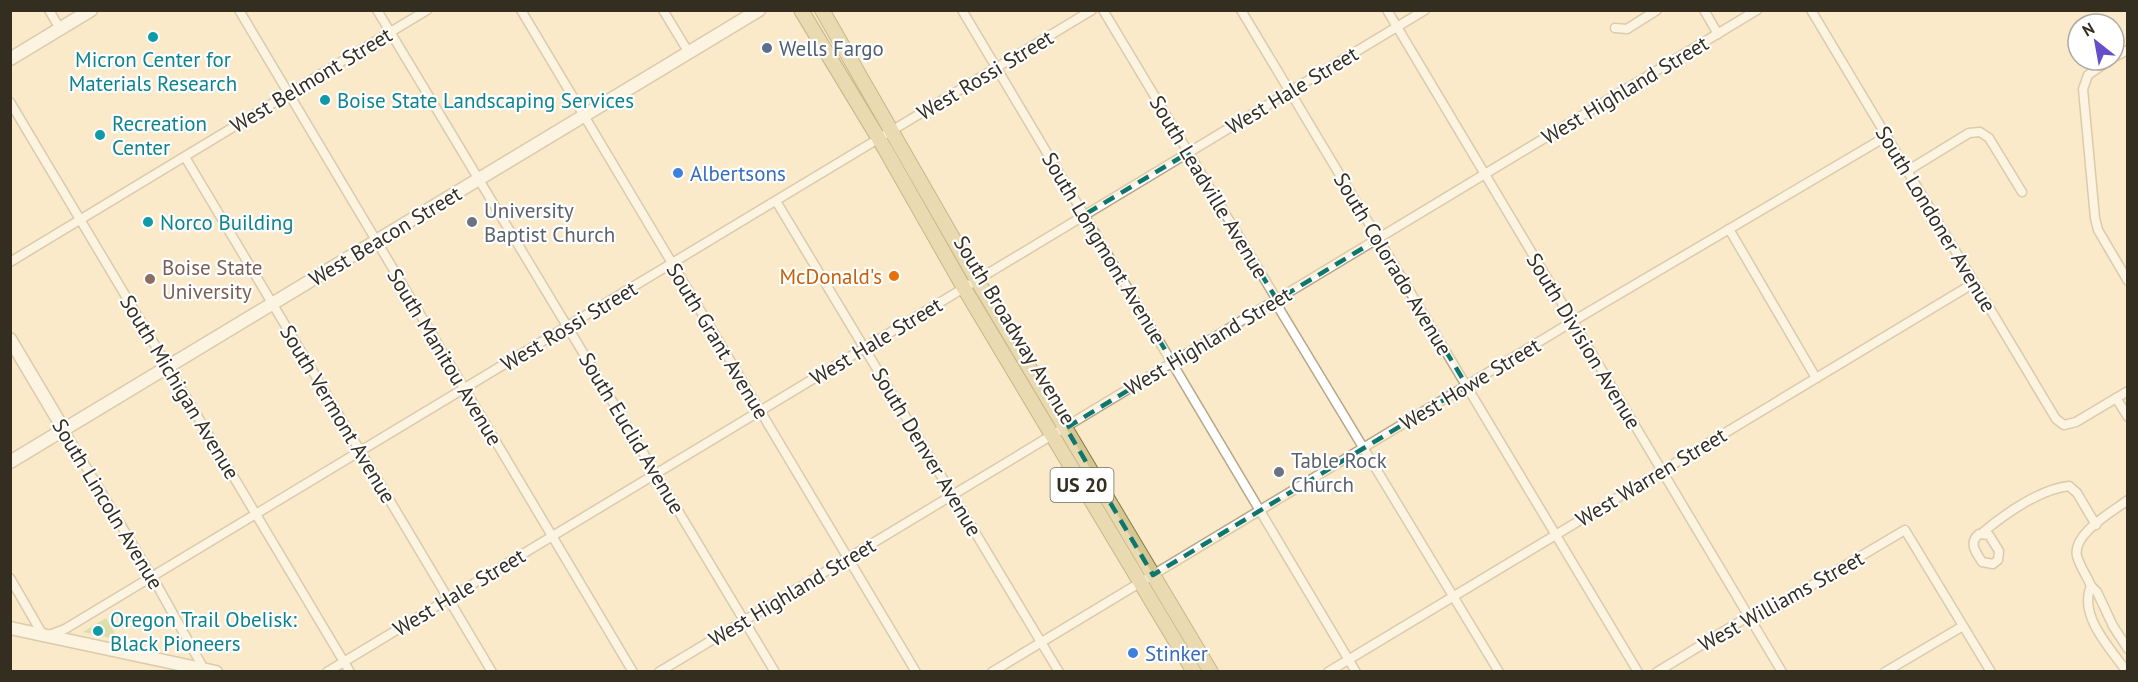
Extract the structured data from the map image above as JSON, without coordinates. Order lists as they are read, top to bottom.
{
  "streets": {
    "main road": ["South Broadway Avenue", "US 20"],
    "street": [
      "West Rossi Street",
      "West Belmont Street",
      "West Hale Street",
      "West Highland Street",
      "South Leadville Avenue",
      "South Londoner Avenue",
      "West Beacon Street",
      "South Longmont Avenue",
      "South Colorado Avenue",
      "South Grant Avenue",
      "South Division Avenue",
      "South Manitou Avenue",
      "West Howe Street",
      "South Michigan Avenue",
      "South Vermont Avenue",
      "South Euclid Avenue",
      "South Denver Avenue",
      "West Warren Street",
      "South Lincoln Avenue",
      "West Williams Street"
    ]
  },
  "crossings": [
    ["West Rossi Street", "South Longmont Avenue"],
    ["West Rossi Street", "South Broadway Avenue"],
    ["West Rossi Street", "South Grant Avenue"],
    ["West Rossi Street", "South Manitou Avenue"],
    ["West Rossi Street", "South Michigan Avenue"],
    ["West Rossi Street", "South Vermont Avenue"],
    ["West Rossi Street", "South Euclid Avenue"],
    ["West Rossi Street", "South Denver Avenue"],
    ["West Rossi Street", "South Lincoln Avenue"],
    ["West Belmont Street", "South Manitou Avenue"],
    ["West Belmont Street", "South Michigan Avenue"],
    ["West Belmont Street", "South Vermont Avenue"],
    ["West Belmont Street", "South Euclid Avenue"],
    ["West Hale Street", "South Leadville Avenue"],
    ["West Hale Street", "South Longmont Avenue"],
    ["West Hale Street", "South Colorado Avenue"],
    ["West Hale Street", "South Broadway Avenue"],
    ["West Hale Street", "South Grant Avenue"],
    ["West Hale Street", "South Division Avenue"],
    ["West Hale Street", "South Manitou Avenue"],
    ["West Hale Street", "South Michigan Avenue"],
    ["West Hale Street", "South Vermont Avenue"],
    ["West Hale Street", "South Euclid Avenue"],
    ["West Hale Street", "South Denver Avenue"],
    ["West Highland Street", "South Leadville Avenue"],
    ["West Highland Street", "South Longmont Avenue"],
    ["West Highland Street", "South Colorado Avenue"],
    ["West Highland Street", "South Broadway Avenue"],
    ["West Highland Street", "South Grant Avenue"],
    ["West Highland Street", "South Division Avenue"],
    ["West Highland Street", "South Euclid Avenue"],
    ["West Highland Street", "South Denver Avenue"],
    ["South Leadville Avenue", "West Howe Street"],
    ["South Leadville Avenue", "West Warren Street"],
    ["South Londoner Avenue", "West Howe Street"],
    ["South Londoner Avenue", "West Warren Street"],
    ["West Beacon Street", "South Grant Avenue"],
    ["West Beacon Street", "South Manitou Avenue"],
    ["West Beacon Street", "South Michigan Avenue"],
    ["West Beacon Street", "South Vermont Avenue"],
    ["West Beacon Street", "South Euclid Avenue"],
    ["West Beacon Street", "South Lincoln Avenue"],
    ["South Longmont Avenue", "West Howe Street"],
    ["South Longmont Avenue", "West Warren Street"],
    ["South Colorado Avenue", "West Howe Street"],
    ["South Colorado Avenue", "West Warren Street"],
    ["South Broadway Avenue", "West Howe Street"],
    ["South Division Avenue", "West Howe Street"],
    ["South Division Avenue", "West Warren Street"],
    ["South Division Avenue", "West Williams Street"],
    ["West Howe Street", "South Denver Avenue"]
  ],
  "places": [
    "Micron Center for Materials Research",
    "Wells Fargo",
    "Boise State Landscaping Services",
    "Recreation Center",
    "Albertsons",
    "Norco Building",
    "University Baptist Church",
    "McDonald's",
    "Boise State University",
    "Table Rock Church",
    "Oregon Trail Obelisk: Black Pioneers",
    "Stinker"
  ],
  "north": "top left"
}
